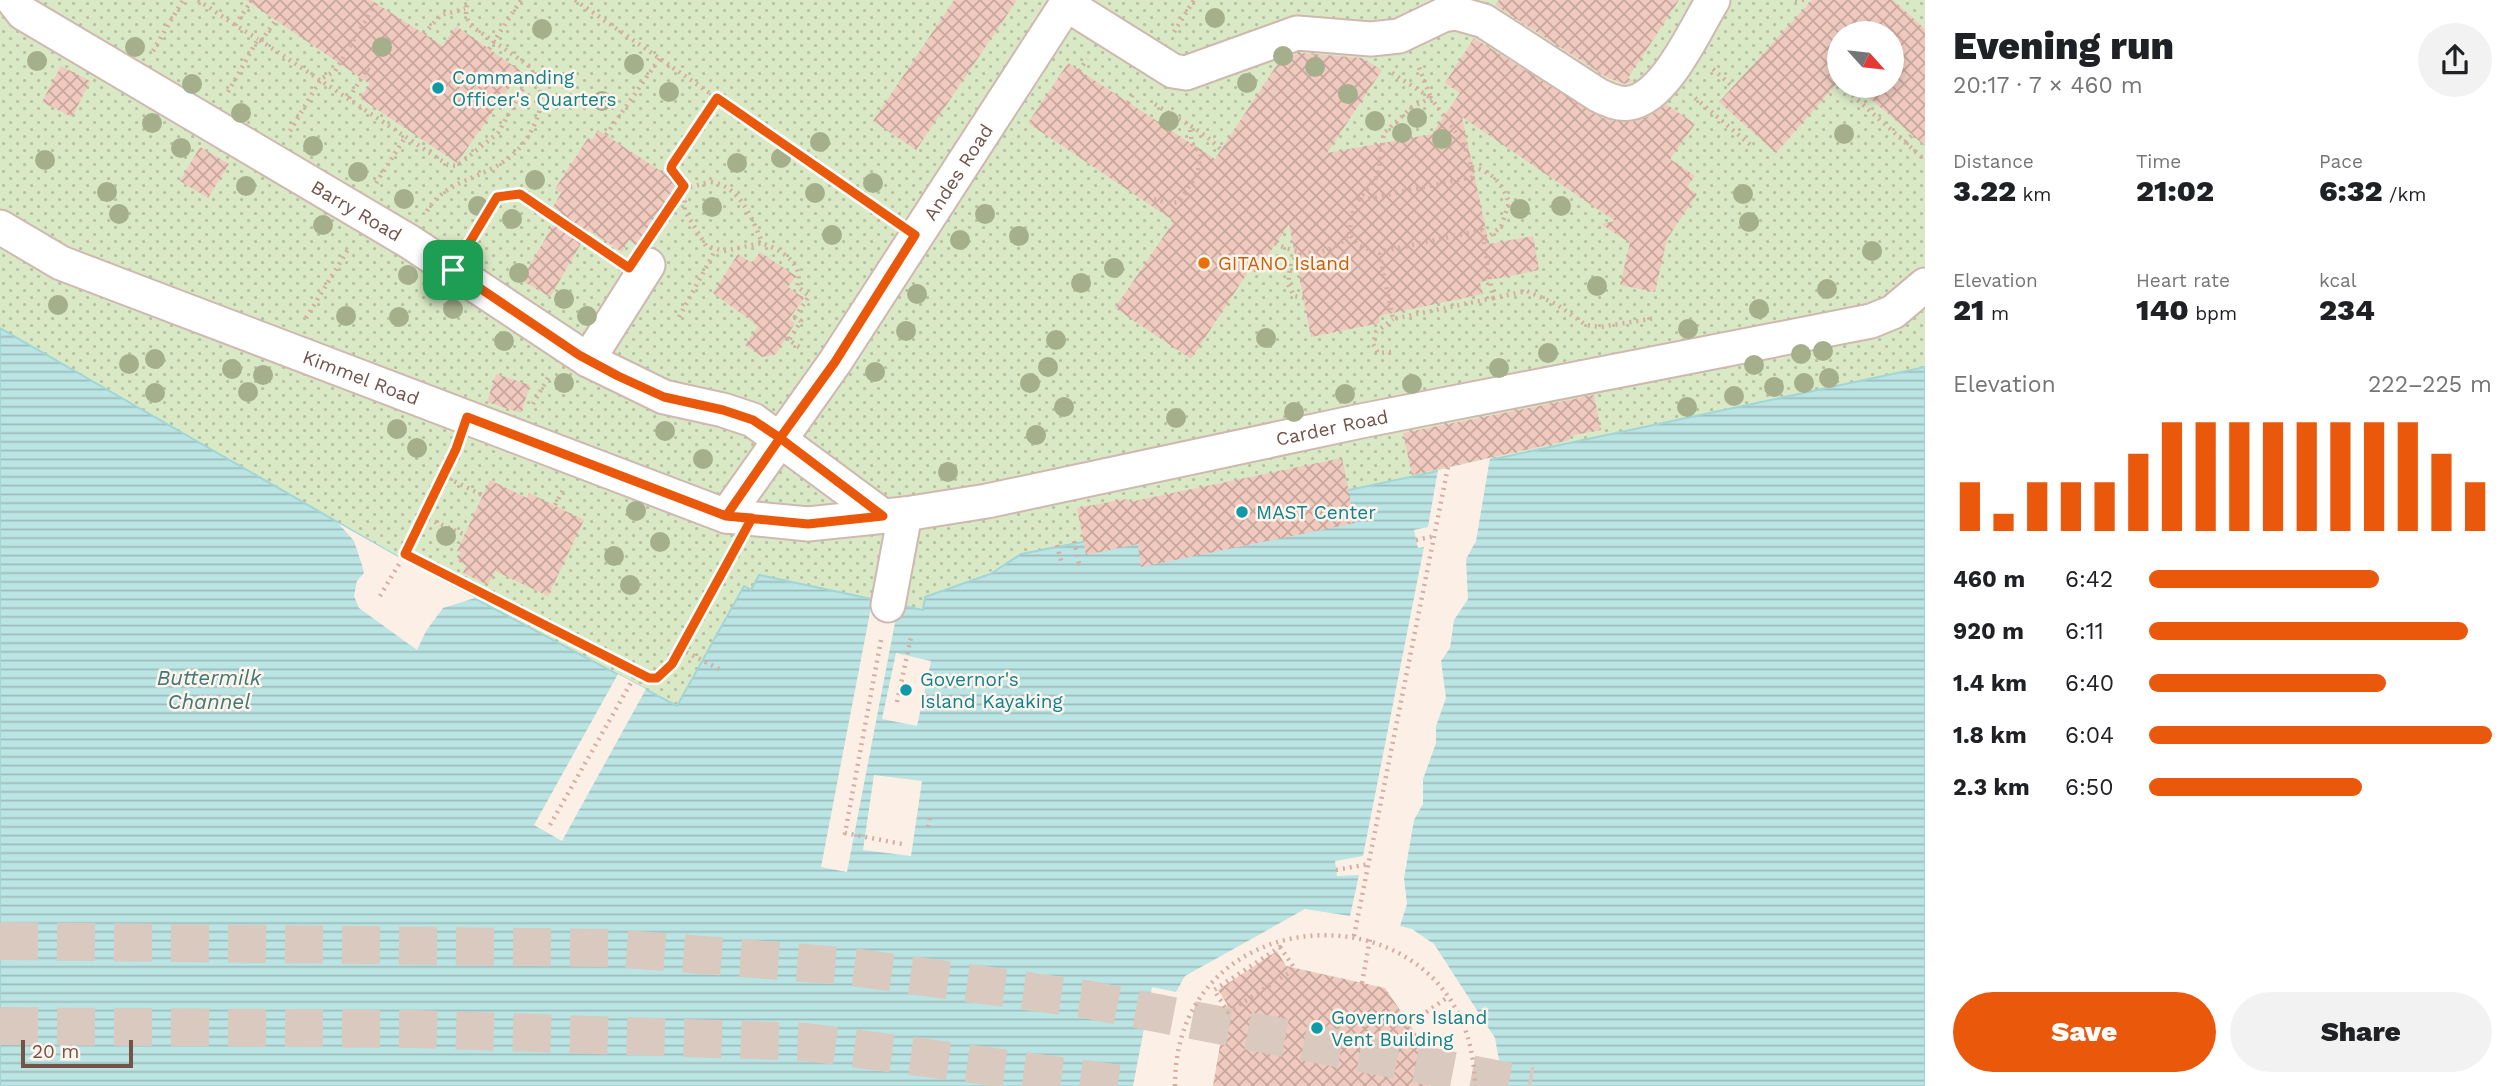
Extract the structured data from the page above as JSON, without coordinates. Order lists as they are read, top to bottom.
{
  "streets": {
    "street": [
      "Andes Road",
      "Barry Road",
      "Kimmel Road",
      "Carder Road"
    ]
  },
  "crossings": [
    ["Andes Road", "Barry Road"],
    ["Andes Road", "Kimmel Road"],
    ["Andes Road", "Carder Road"],
    ["Barry Road", "Carder Road"],
    ["Kimmel Road", "Carder Road"]
  ],
  "water": ["Buttermilk Channel"],
  "places": [
    "Commanding Officer's Quarters",
    "GITANO Island",
    "MAST Center",
    "Governor's Island Kayaking",
    "Governors Island Vent Building"
  ],
  "scale_bar": "20 m",
  "north": "bottom right",
  "page": {
    "heading": ["Evening run", "20:17 · 7 × 460 m"],
    "stats": [
      ["Distance", "3.22 km"],
      ["Time", "21:02"],
      ["Pace", "6:32 /km"],
      ["Elevation", "21 m"],
      ["Heart rate", "140 bpm"],
      ["kcal", "234"]
    ],
    "chart": ["Elevation", "222–225 m"],
    "list": [
      {
        "name": "460 m",
        "note": "6:42"
      },
      {
        "name": "920 m",
        "note": "6:11"
      },
      {
        "name": "1.4 km",
        "note": "6:40"
      },
      {
        "name": "1.8 km",
        "note": "6:04"
      },
      {
        "name": "2.3 km",
        "note": "6:50"
      }
    ],
    "buttons": ["Save", "Share"],
    "scale": "20 m"
  }
}
